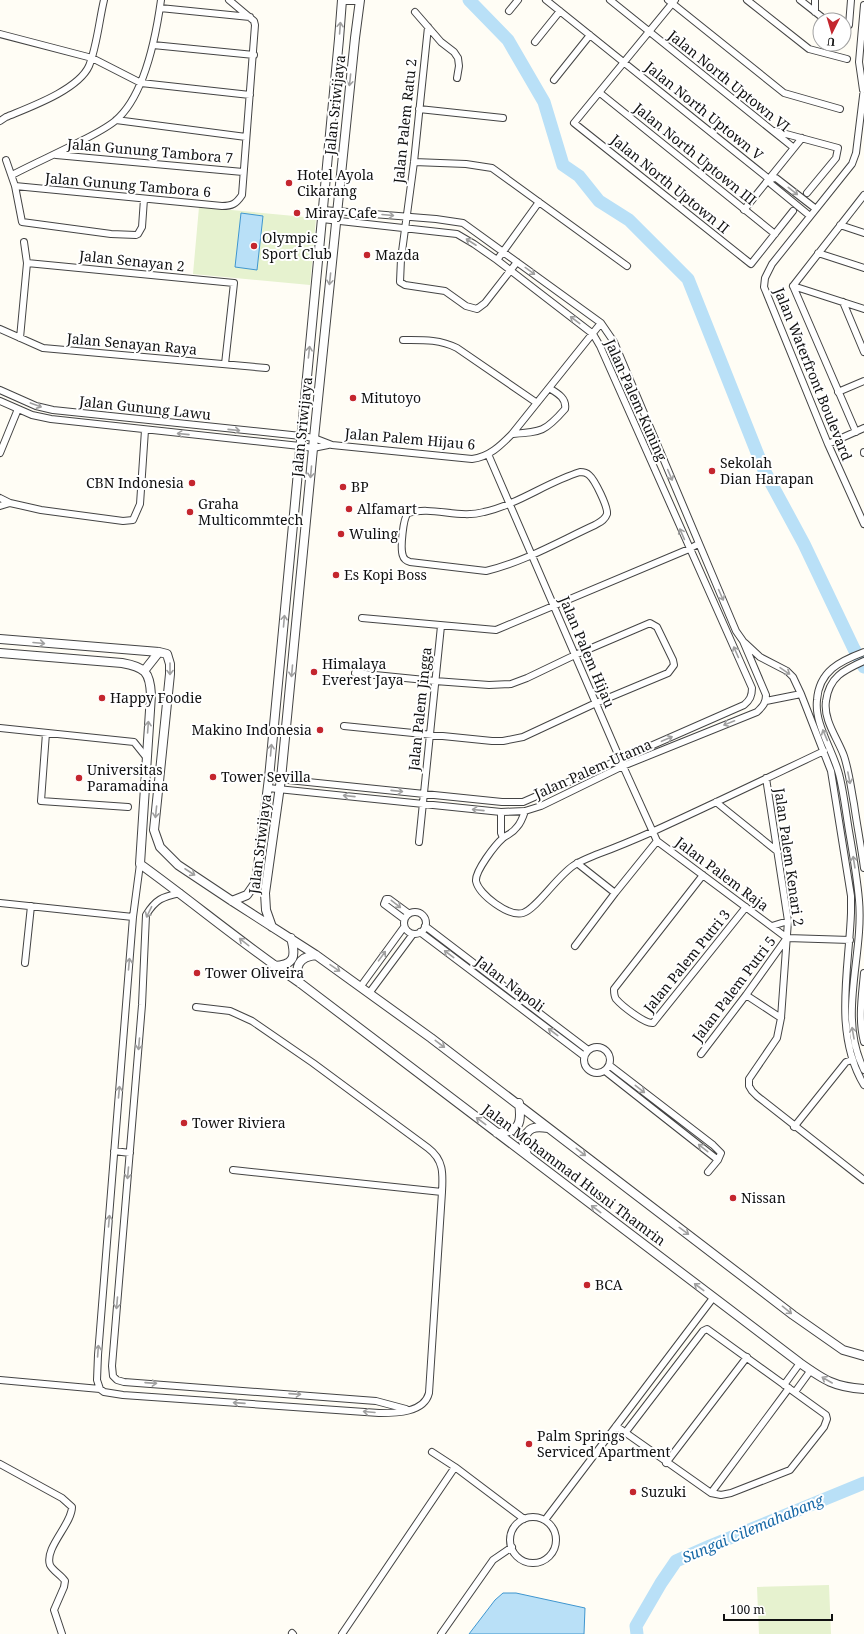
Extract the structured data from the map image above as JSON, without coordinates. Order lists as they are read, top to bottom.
{
  "streets": {
    "street": [
      "Jalan North Uptown VI",
      "Jalan Sriwijaya",
      "Jalan North Uptown V",
      "Jalan Palem Ratu 2",
      "Jalan Gunung Tambora 7",
      "Jalan North Uptown III",
      "Jalan North Uptown II",
      "Jalan Gunung Tambora 6",
      "Jalan Senayan 2",
      "Jalan Senayan Raya",
      "Jalan Waterfront Boulevard",
      "Jalan Palem Kuning",
      "Jalan Gunung Lawu",
      "Jalan Palem Hijau 6",
      "Jalan Palem Hijau",
      "Jalan Palem Jingga",
      "Jalan Palem Utama",
      "Jalan Palem Kenari 2",
      "Jalan Palem Raja",
      "Jalan Palem Putri 3",
      "Jalan Napoli",
      "Jalan Palem Putri 5",
      "Jalan Mohammad Husni Thamrin"
    ]
  },
  "crossings": [
    ["Jalan Sriwijaya", "Jalan Palem Kuning"],
    ["Jalan Sriwijaya", "Jalan Gunung Lawu"],
    ["Jalan Sriwijaya", "Jalan Palem Utama"],
    ["Jalan Sriwijaya", "Jalan Mohammad Husni Thamrin"],
    ["Jalan Palem Ratu 2", "Jalan Palem Kuning"],
    ["Jalan Gunung Tambora 7", "Jalan Gunung Tambora 6"],
    ["Jalan North Uptown III", "Jalan North Uptown II"],
    ["Jalan Senayan 2", "Jalan Senayan Raya"],
    ["Jalan Palem Kuning", "Jalan Palem Utama"],
    ["Jalan Gunung Lawu", "Jalan Palem Hijau 6"],
    ["Jalan Palem Hijau 6", "Jalan Palem Hijau"],
    ["Jalan Palem Hijau", "Jalan Palem Utama"],
    ["Jalan Palem Hijau", "Jalan Palem Raja"],
    ["Jalan Palem Jingga", "Jalan Palem Utama"],
    ["Jalan Palem Utama", "Jalan Palem Raja"],
    ["Jalan Palem Kenari 2", "Jalan Palem Raja"],
    ["Jalan Palem Kenari 2", "Jalan Palem Putri 5"],
    ["Jalan Palem Raja", "Jalan Palem Putri 3"],
    ["Jalan Palem Raja", "Jalan Palem Putri 5"]
  ],
  "water": ["Sungai Cilemahabang"],
  "places": [
    "Hotel Ayola Cikarang",
    "Miray Cafe",
    "Olympic Sport Club",
    "Mazda",
    "Mitutoyo",
    "Sekolah Dian Harapan",
    "CBN Indonesia",
    "BP",
    "Alfamart",
    "Graha Multicommtech",
    "Wuling",
    "Es Kopi Boss",
    "Himalaya Everest Jaya",
    "Happy Foodie",
    "Makino Indonesia",
    "Tower Sevilla",
    "Universitas Paramadina",
    "Tower Oliveira",
    "Tower Riviera",
    "Nissan",
    "BCA",
    "Palm Springs Serviced Apartment",
    "Suzuki"
  ],
  "scale_bar": "100 m",
  "north": "bottom"
}
